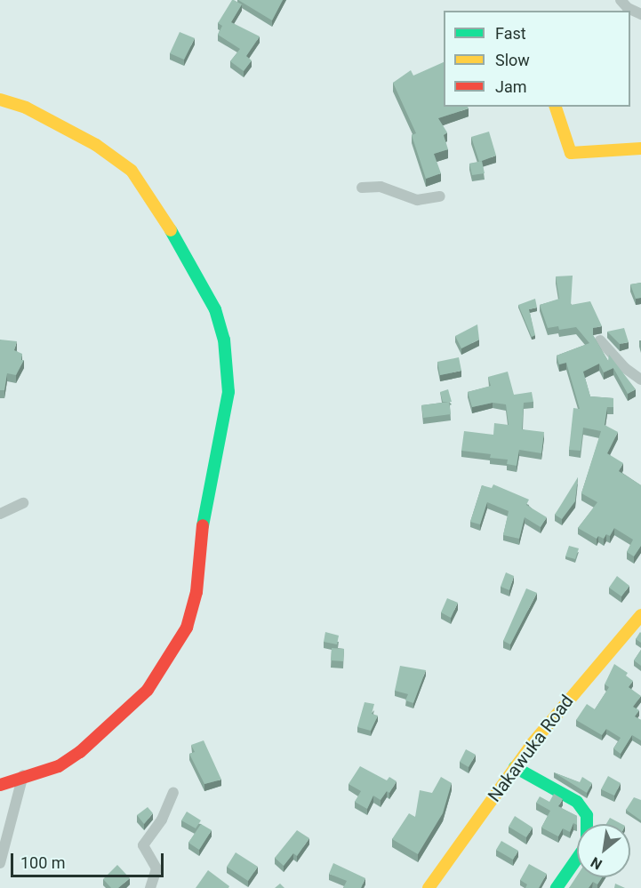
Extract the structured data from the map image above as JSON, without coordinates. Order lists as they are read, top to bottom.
{
  "streets": {
    "street": ["Nakawuka Road"]
  },
  "legend": ["Fast", "Slow", "Jam"],
  "scale_bar": "100 m",
  "north": "bottom left"
}
